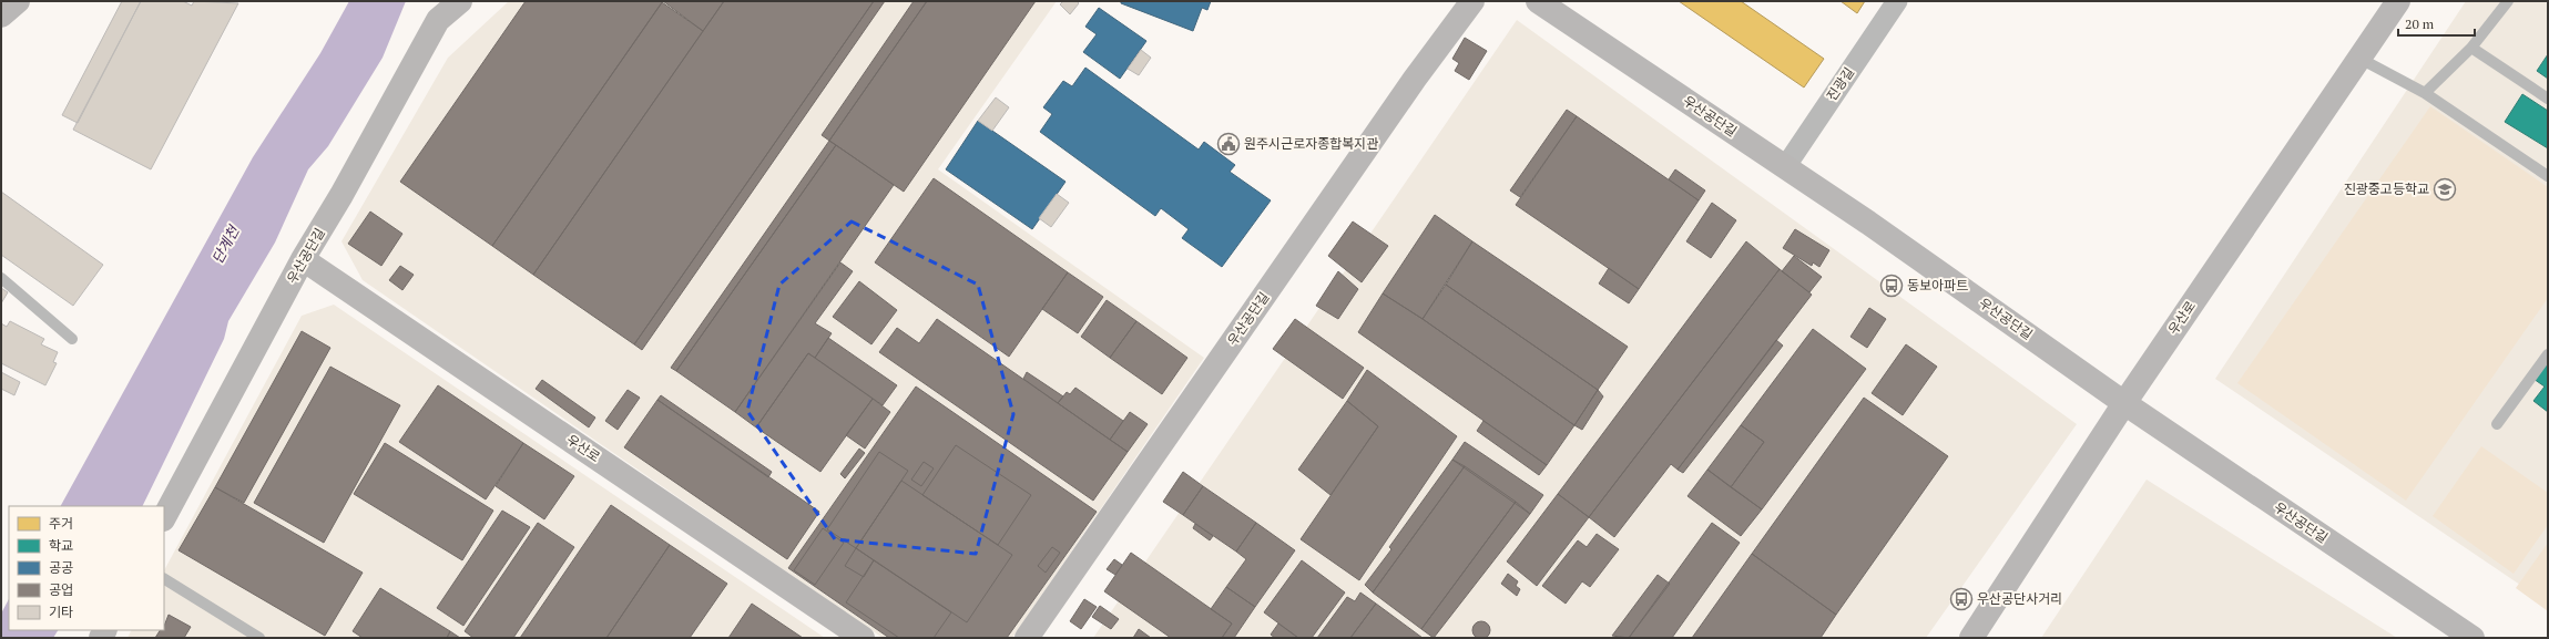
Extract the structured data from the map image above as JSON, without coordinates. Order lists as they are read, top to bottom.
{
  "streets": {
    "street": ["진광길", "우산공단길", "우산로"]
  },
  "crossings": [
    ["진광길", "우산공단길"],
    ["우산공단길", "우산로"]
  ],
  "water": ["단계천"],
  "places": {
    "public building": ["원주시근로자종합복지관"],
    "school or university": ["진광중고등학교"],
    "bus stop": ["동보아파트", "우산공단사거리"]
  },
  "legend": [
    "주거",
    "학교",
    "공공",
    "공업",
    "기타"
  ],
  "scale_bar": "20 m"
}
